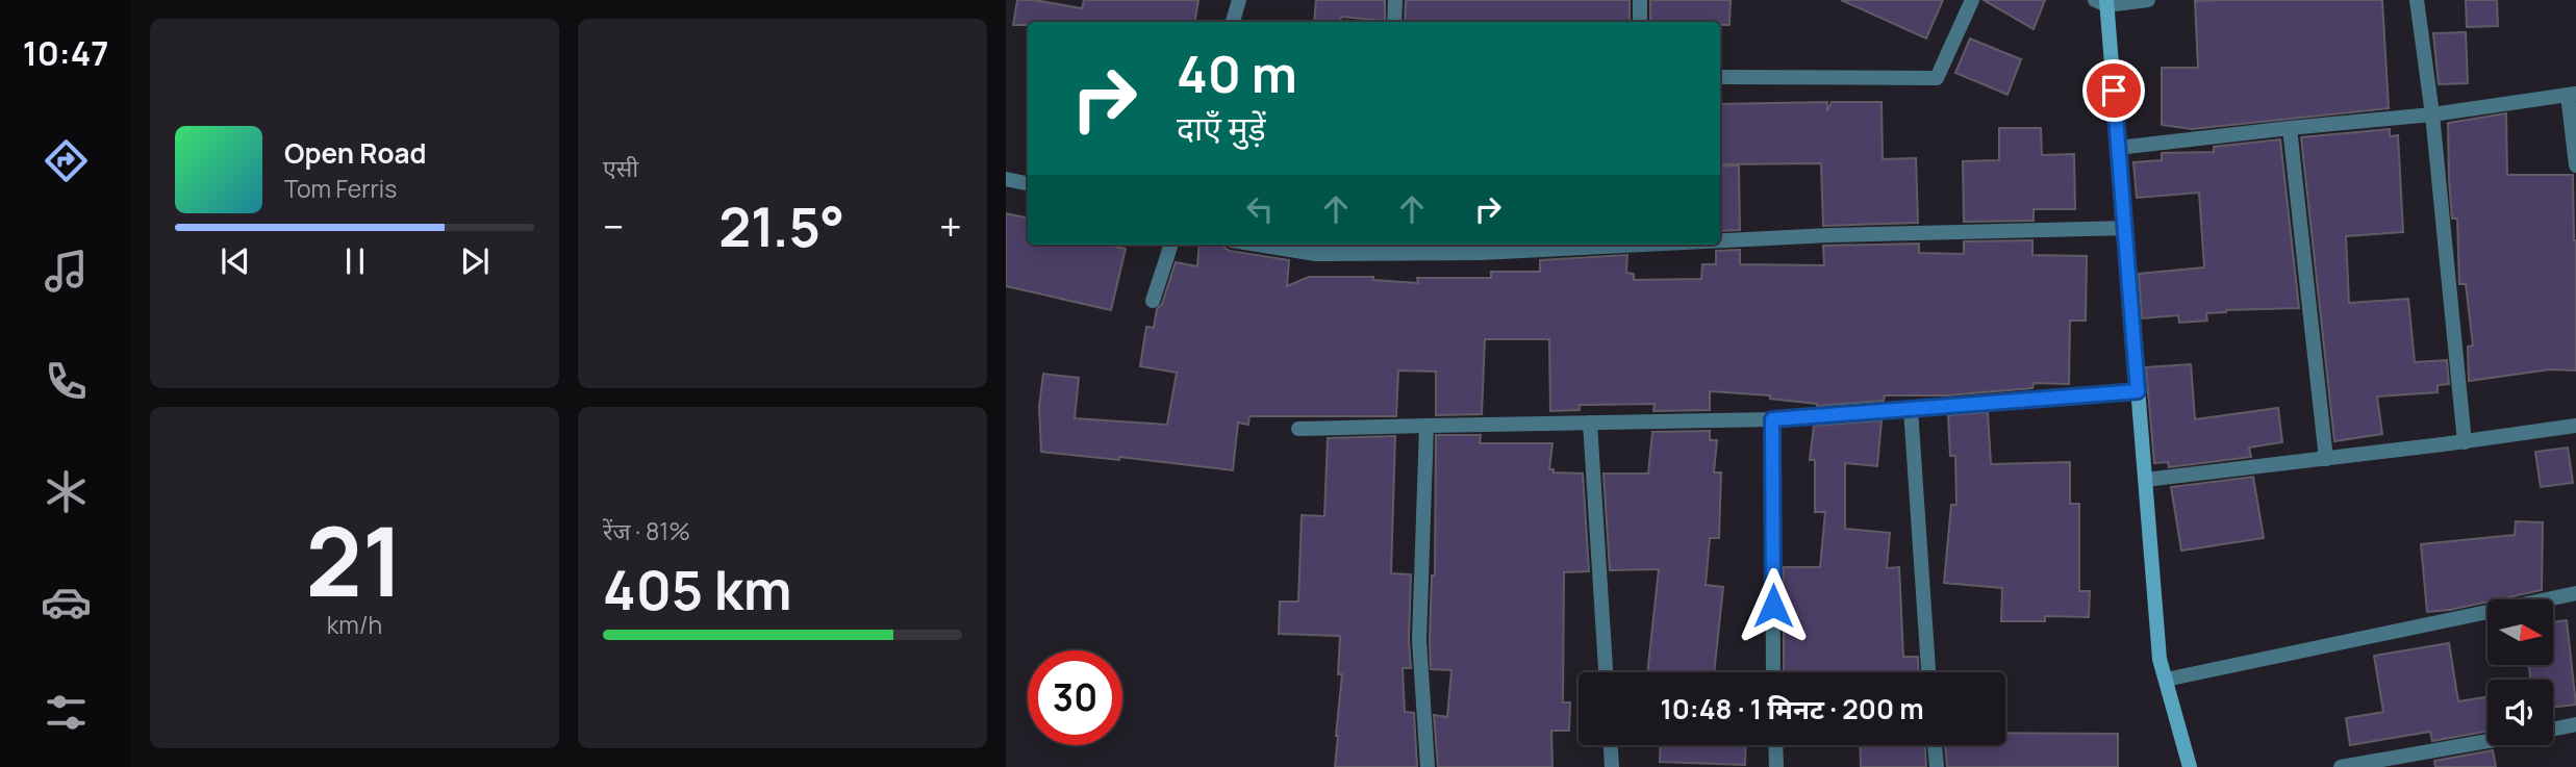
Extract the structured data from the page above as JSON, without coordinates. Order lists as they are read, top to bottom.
{
  "north": "right",
  "page": {
    "tabs": "10:47",
    "tile": [
      "एसी",
      ["21", "km/h"],
      ["रेंज · 81%", "405 km"]
    ],
    "turn": ["40 m", "दाएँ मुड़ें"],
    "song": ["Open Road", "Tom Ferris"],
    "heat": ["−", "21.5°", "+"],
    "limit": "30",
    "trip": "10:48 · 1 मिनट · 200 m"
  }
}
